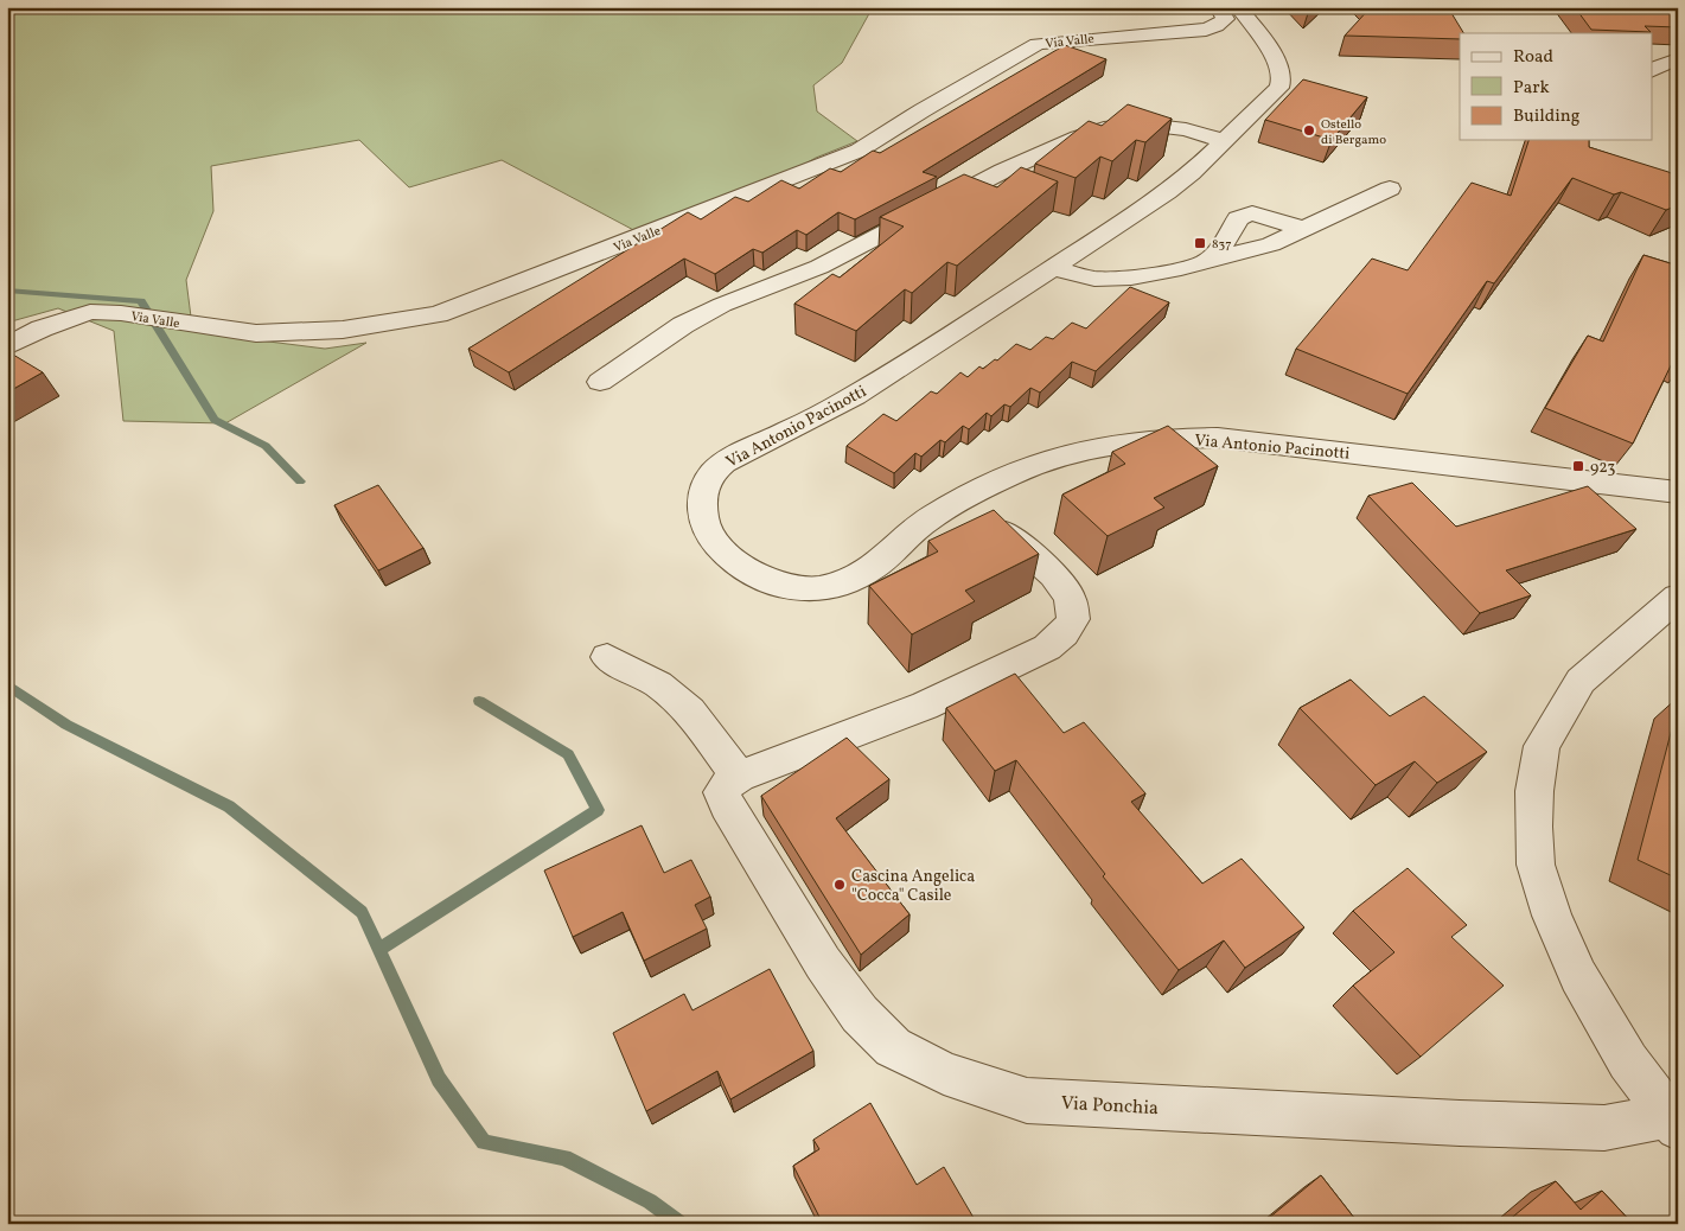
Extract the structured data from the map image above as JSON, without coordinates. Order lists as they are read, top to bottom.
{
  "streets": {
    "street": ["Via Valle", "Via Antonio Pacinotti", "Via Ponchia"]
  },
  "places": {
    "other": ["Ostello di Bergamo", "Cascina Angelica \"Cocca\" Casile"],
    "transit": ["837", "923"]
  },
  "legend": ["Road", "Park", "Building"]
}
